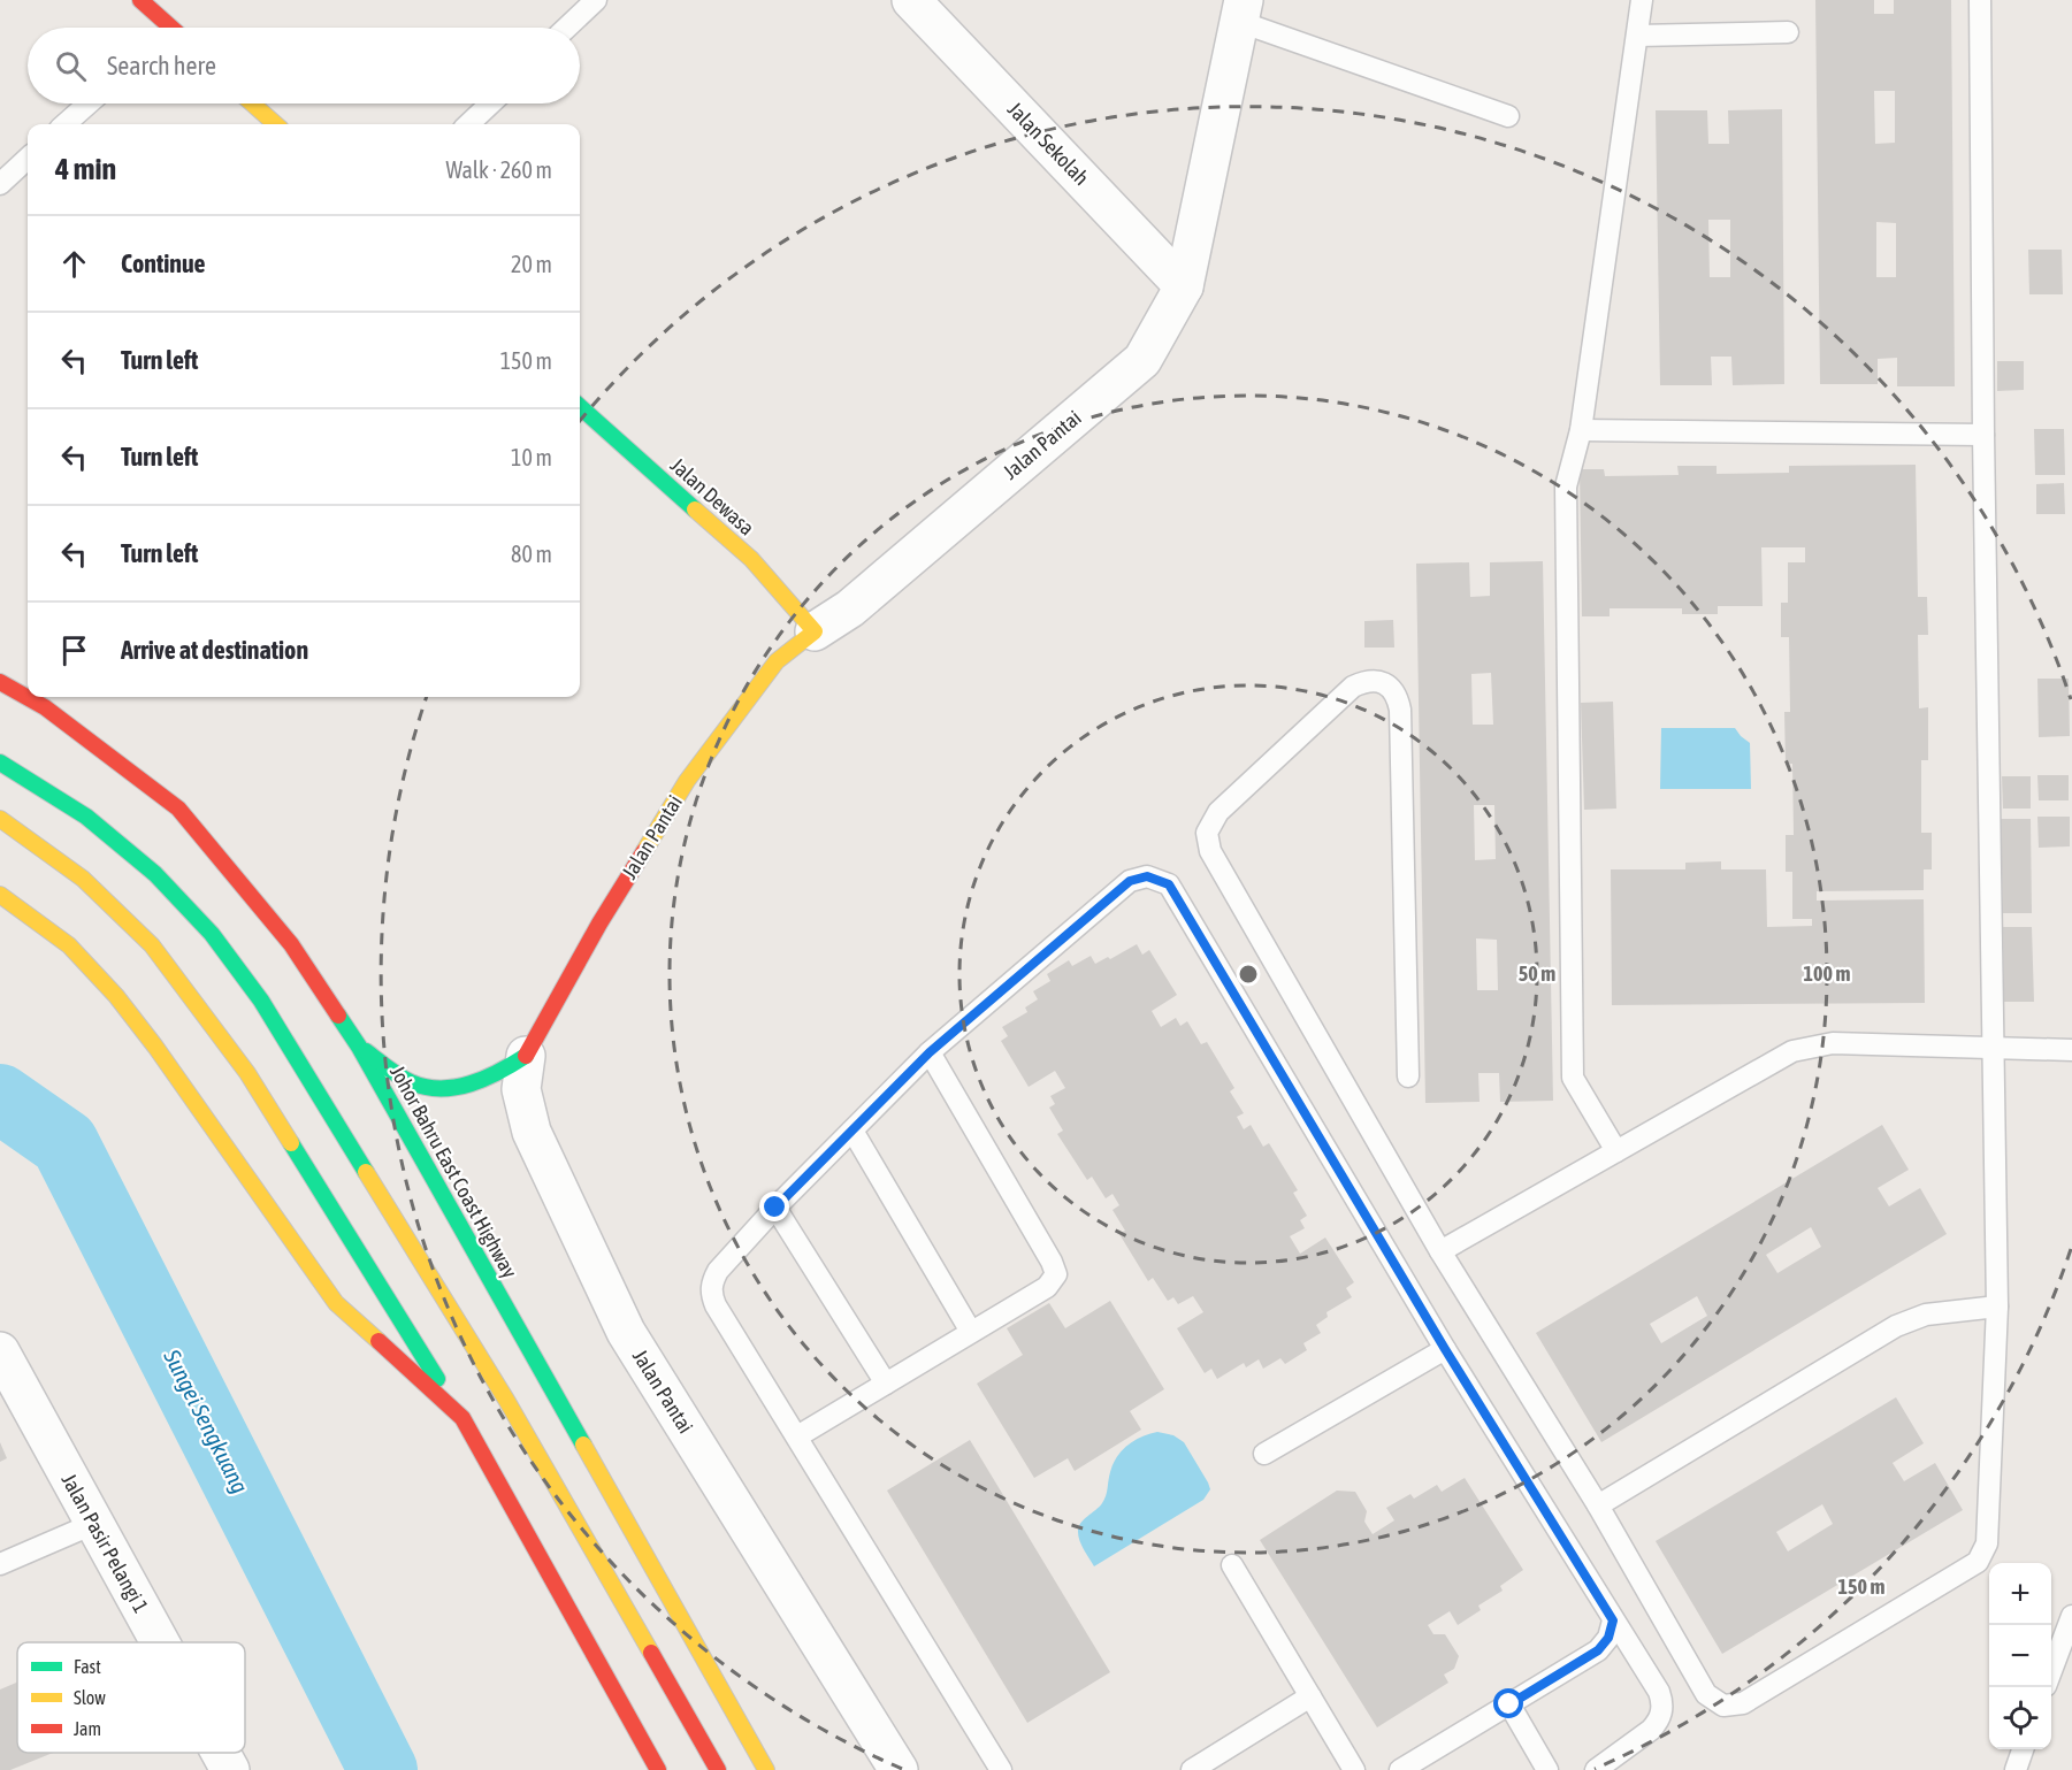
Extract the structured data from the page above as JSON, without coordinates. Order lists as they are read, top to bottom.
{
  "streets": {
    "main road": ["Jalan Pantai", "Jalan Dewasa", "Johor Bahru East Coast Highway"],
    "street": ["Jalan Sekolah", "Jalan Pasir Pelangi 1"]
  },
  "crossings": [
    ["Jalan Sekolah", "Jalan Pantai"],
    ["Jalan Pantai", "Jalan Dewasa"]
  ],
  "water": ["Sungei Sengkuang"],
  "legend": ["Fast", "Slow", "Jam"],
  "page": {
    "search": "Search here",
    "heading": ["4 min", "Walk · 260 m"],
    "list": [
      ["Continue", "20 m"],
      ["Turn left", "150 m"],
      ["Turn left", "10 m"],
      ["Turn left", "80 m"],
      "Arrive at destination"
    ],
    "map_buttons": ["+", "−"]
  },
  "rings": ["50 m", "100 m", "150 m"]
}
